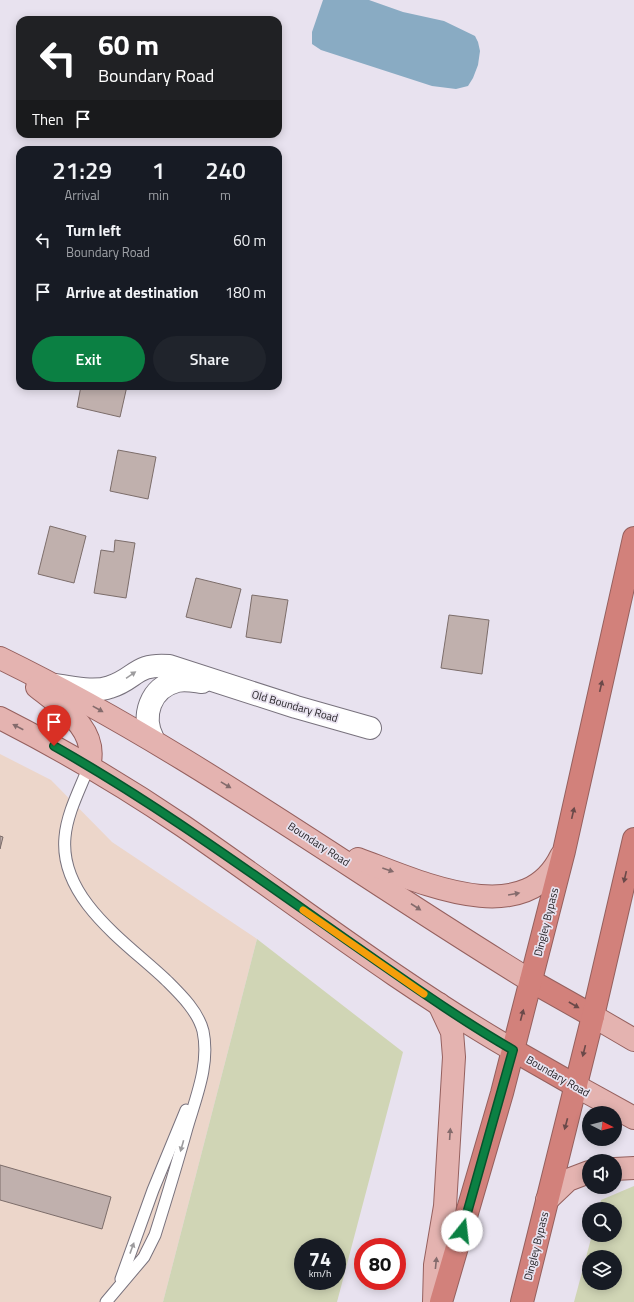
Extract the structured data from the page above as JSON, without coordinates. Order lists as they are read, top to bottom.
{
  "streets": {
    "highway": ["Boundary Road", "Dingley Bypass"],
    "street": ["Old Boundary Road"]
  },
  "crossings": [
    ["Old Boundary Road", "Boundary Road"],
    ["Boundary Road", "Dingley Bypass"]
  ],
  "one_way": ["Old Boundary Road"],
  "north": "right",
  "page": {
    "turn": ["60 m", "Boundary Road"],
    "then": "Then",
    "eta": [
      "21:29",
      "Arrival",
      "1",
      "min",
      "240",
      "m"
    ],
    "list": [
      {
        "name": "Turn left",
        "note": "Boundary Road",
        "value": "60 m"
      },
      {
        "name": "Arrive at destination",
        "value": "180 m"
      }
    ],
    "buttons": ["Exit", "Share"],
    "speed": "74 km/h",
    "limit": "80"
  }
}
